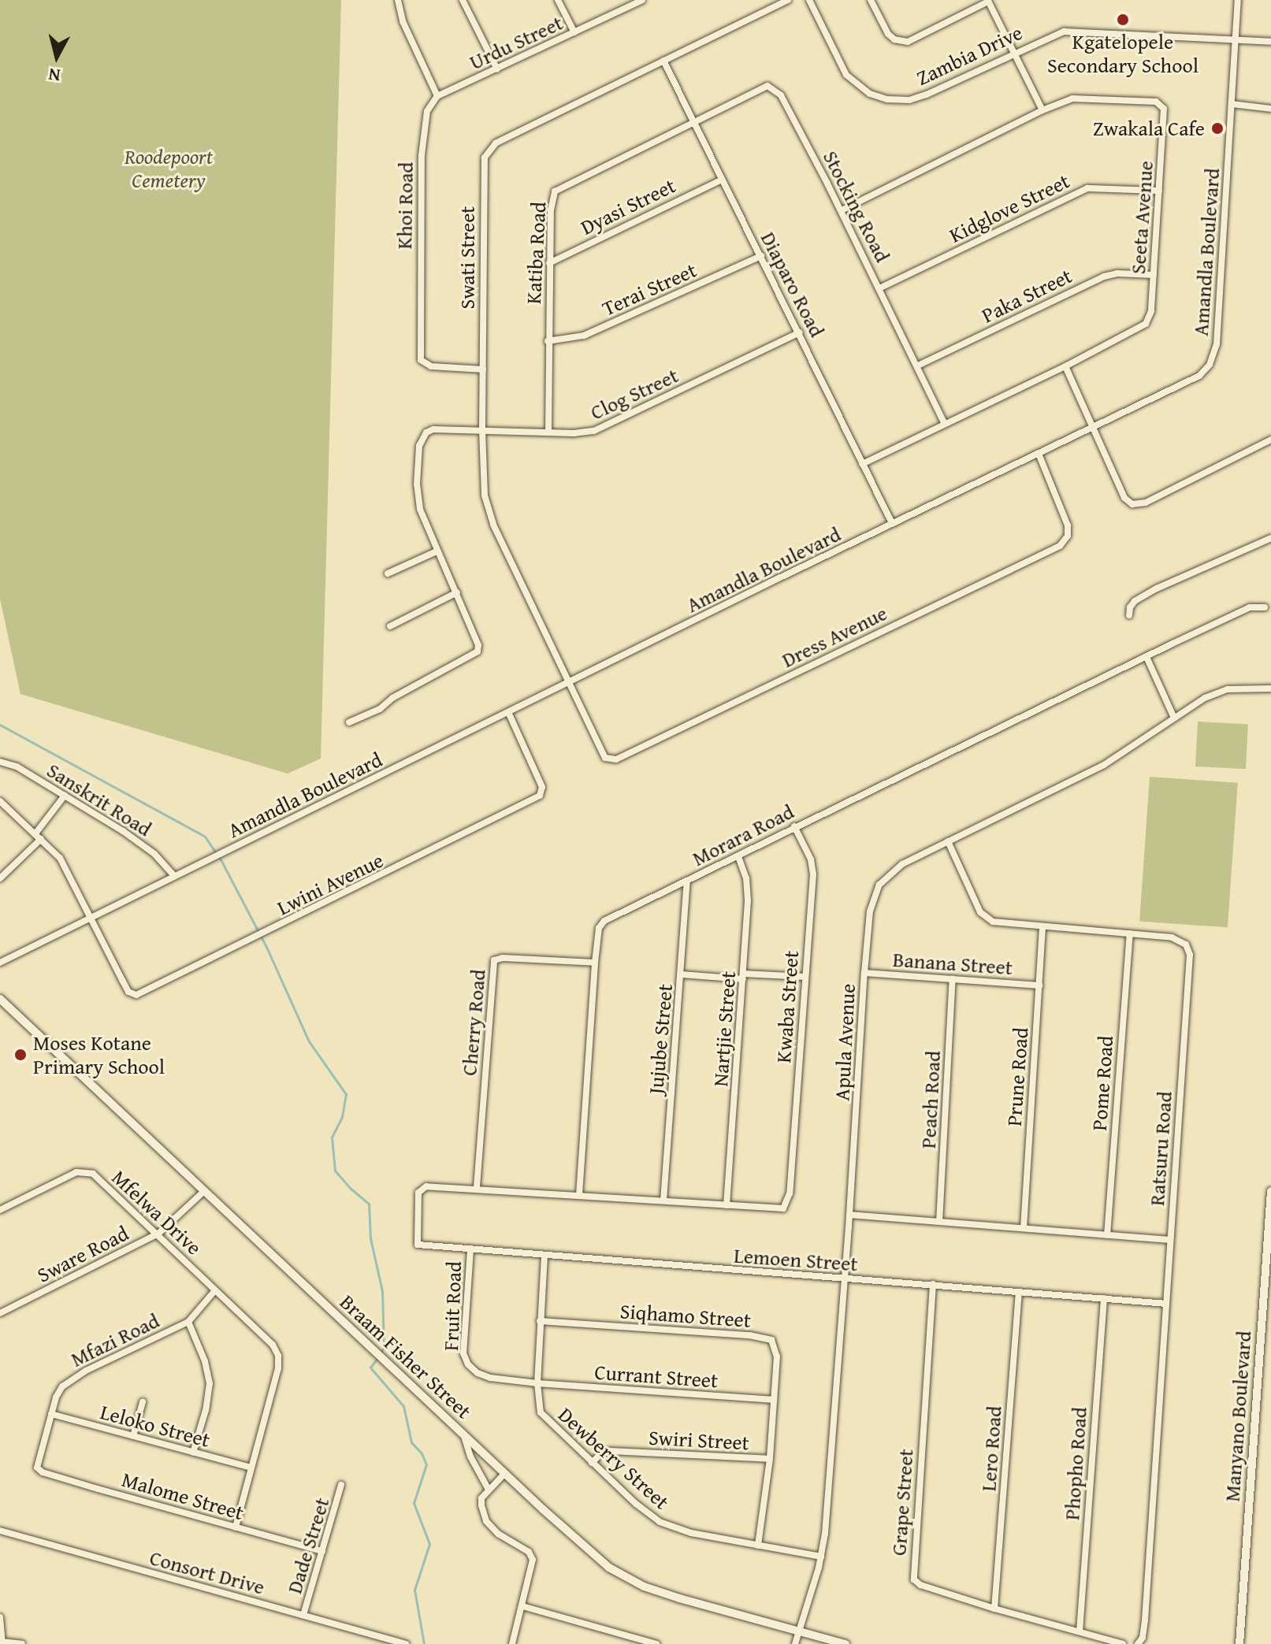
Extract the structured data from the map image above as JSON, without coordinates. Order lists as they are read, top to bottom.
{
  "streets": {
    "street": [
      "Urdu Street",
      "Zambia Drive",
      "Khoi Road",
      "Dyasi Street",
      "Stocking Road",
      "Kidglove Street",
      "Seeta Avenue",
      "Amandla Boulevard",
      "Katiba Road",
      "Swati Street",
      "Diaparo Road",
      "Terai Street",
      "Paka Street",
      "Clog Street",
      "Dress Avenue",
      "Sanskrit Road",
      "Morara Road",
      "Lwini Avenue",
      "Banana Street",
      "Kwaba Street",
      "Cherry Road",
      "Nartjie Street",
      "Jujube Street",
      "Apula Avenue",
      "Prune Road",
      "Pome Road",
      "Peach Road",
      "Ratsuru Road",
      "Mfelwa Drive",
      "Sware Road",
      "Lemoen Street",
      "Fruit Road",
      "Siqhamo Street",
      "Mfazi Road",
      "Braam Fisher Street",
      "Currant Street",
      "Manyano Boulevard",
      "Leloko Street",
      "Swiri Street",
      "Lero Road",
      "Dewberry Street",
      "Phopho Road",
      "Malome Street",
      "Grape Street",
      "Dade Street",
      "Consort Drive"
    ]
  },
  "crossings": [
    ["Urdu Street", "Khoi Road"],
    ["Zambia Drive", "Amandla Boulevard"],
    ["Khoi Road", "Swati Street"],
    ["Dyasi Street", "Katiba Road"],
    ["Dyasi Street", "Diaparo Road"],
    ["Stocking Road", "Kidglove Street"],
    ["Stocking Road", "Seeta Avenue"],
    ["Stocking Road", "Katiba Road"],
    ["Stocking Road", "Diaparo Road"],
    ["Stocking Road", "Paka Street"],
    ["Kidglove Street", "Seeta Avenue"],
    ["Seeta Avenue", "Diaparo Road"],
    ["Seeta Avenue", "Paka Street"],
    ["Amandla Boulevard", "Swati Street"],
    ["Amandla Boulevard", "Diaparo Road"],
    ["Amandla Boulevard", "Dress Avenue"],
    ["Amandla Boulevard", "Sanskrit Road"],
    ["Amandla Boulevard", "Lwini Avenue"],
    ["Katiba Road", "Diaparo Road"],
    ["Katiba Road", "Terai Street"],
    ["Katiba Road", "Clog Street"],
    ["Swati Street", "Diaparo Road"],
    ["Swati Street", "Clog Street"],
    ["Swati Street", "Dress Avenue"],
    ["Diaparo Road", "Terai Street"],
    ["Diaparo Road", "Clog Street"],
    ["Morara Road", "Kwaba Street"],
    ["Morara Road", "Cherry Road"],
    ["Morara Road", "Nartjie Street"],
    ["Morara Road", "Jujube Street"],
    ["Banana Street", "Apula Avenue"],
    ["Banana Street", "Prune Road"],
    ["Banana Street", "Peach Road"],
    ["Kwaba Street", "Nartjie Street"],
    ["Cherry Road", "Lemoen Street"],
    ["Apula Avenue", "Ratsuru Road"],
    ["Apula Avenue", "Lemoen Street"],
    ["Apula Avenue", "Braam Fisher Street"],
    ["Apula Avenue", "Dewberry Street"],
    ["Prune Road", "Ratsuru Road"],
    ["Pome Road", "Ratsuru Road"],
    ["Ratsuru Road", "Lemoen Street"],
    ["Mfelwa Drive", "Sware Road"],
    ["Mfelwa Drive", "Mfazi Road"],
    ["Mfelwa Drive", "Leloko Street"],
    ["Sware Road", "Braam Fisher Street"],
    ["Lemoen Street", "Fruit Road"],
    ["Lemoen Street", "Lero Road"],
    ["Lemoen Street", "Dewberry Street"],
    ["Lemoen Street", "Phopho Road"],
    ["Lemoen Street", "Grape Street"],
    ["Fruit Road", "Currant Street"],
    ["Fruit Road", "Dewberry Street"],
    ["Siqhamo Street", "Currant Street"],
    ["Siqhamo Street", "Swiri Street"],
    ["Siqhamo Street", "Dewberry Street"],
    ["Mfazi Road", "Leloko Street"],
    ["Mfazi Road", "Malome Street"],
    ["Currant Street", "Dewberry Street"],
    ["Swiri Street", "Dewberry Street"],
    ["Lero Road", "Grape Street"],
    ["Phopho Road", "Grape Street"],
    ["Malome Street", "Dade Street"],
    ["Dade Street", "Consort Drive"]
  ],
  "parks": ["Roodepoort Cemetery"],
  "places": ["Kgatelopele Secondary School", "Zwakala Cafe", "Moses Kotane Primary School"],
  "north": "bottom"
}
